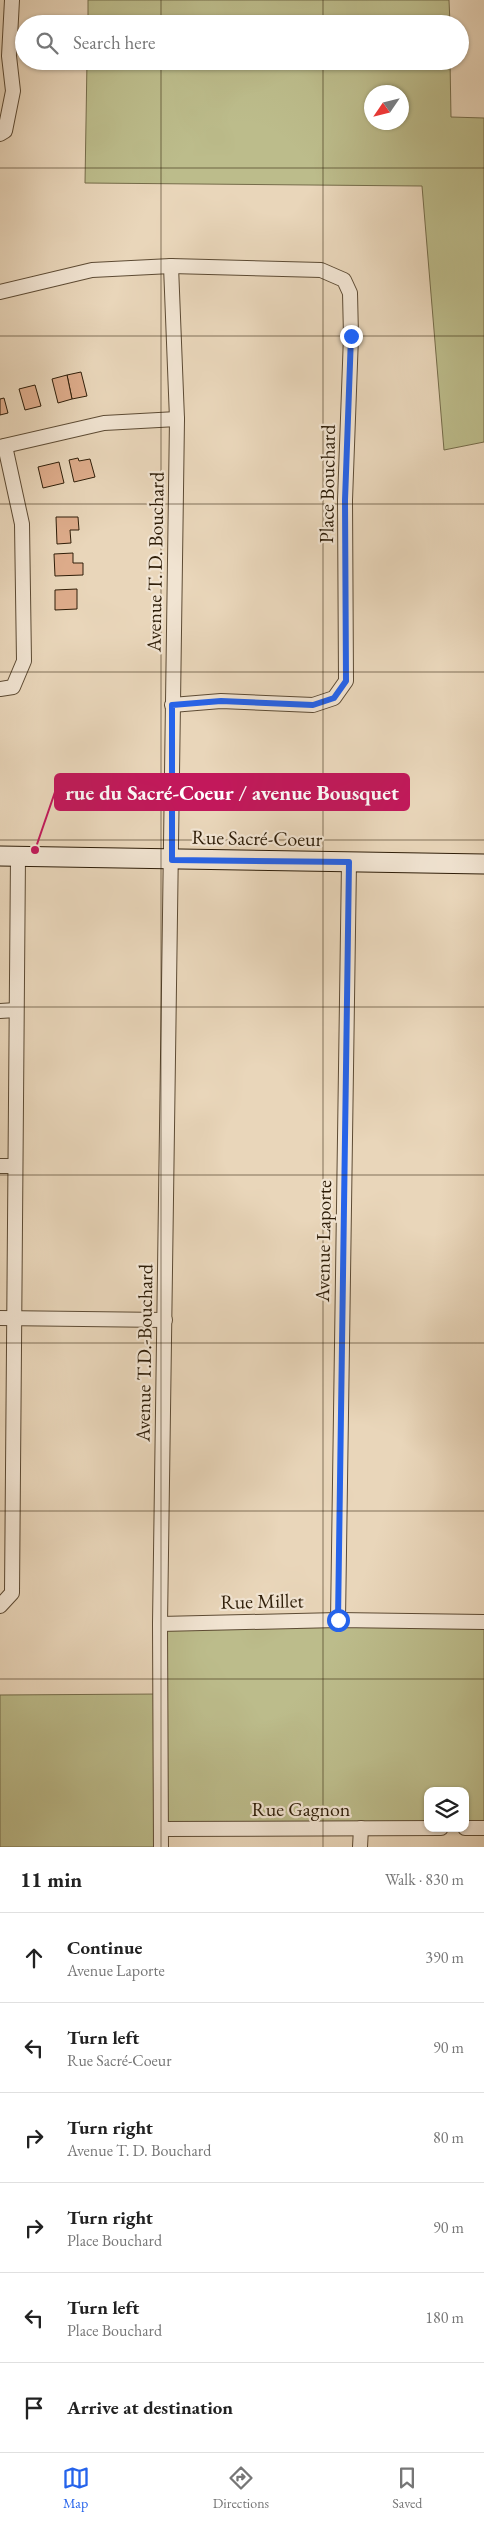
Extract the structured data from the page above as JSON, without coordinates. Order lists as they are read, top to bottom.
{
  "streets": {
    "street": [
      "Place Bouchard",
      "Avenue T. D. Bouchard",
      "Rue Sacré-Coeur",
      "Avenue Laporte",
      "Avenue T.D.-Bouchard",
      "Rue Millet",
      "Rue Gagnon"
    ]
  },
  "crossings": [
    ["Place Bouchard", "Avenue T. D. Bouchard"],
    ["Avenue T. D. Bouchard", "Rue Sacré-Coeur"],
    ["Avenue T. D. Bouchard", "Avenue T.D.-Bouchard"],
    ["Rue Sacré-Coeur", "Avenue Laporte"],
    ["Rue Sacré-Coeur", "Avenue T.D.-Bouchard"],
    ["Avenue Laporte", "Rue Millet"],
    ["Avenue T.D.-Bouchard", "Rue Millet"],
    ["Avenue T.D.-Bouchard", "Rue Gagnon"]
  ],
  "places": ["rue du Sacré-Coeur / avenue Bousquet"],
  "north": "bottom left",
  "page": {
    "search": "Search here",
    "heading": ["11 min", "Walk · 830 m"],
    "list": [
      ["Continue", "Avenue Laporte", "390 m"],
      ["Turn left", "Rue Sacré-Coeur", "90 m"],
      ["Turn right", "Avenue T. D. Bouchard", "80 m"],
      ["Turn right", "Place Bouchard", "90 m"],
      ["Turn left", "Place Bouchard", "180 m"],
      "Arrive at destination"
    ],
    "nav": ["Map", "Directions", "Saved"]
  }
}
